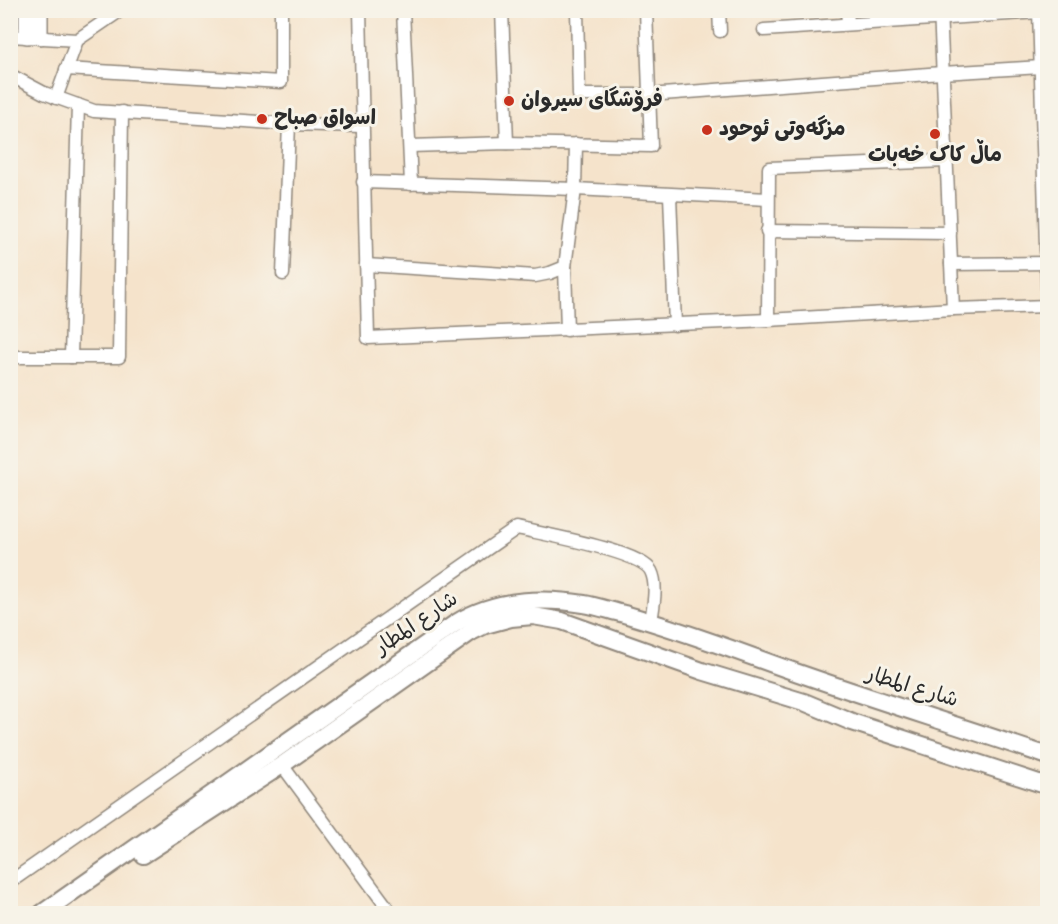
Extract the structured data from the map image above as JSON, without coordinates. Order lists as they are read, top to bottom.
{
  "streets": {
    "main road": ["شارع المطار"]
  },
  "places": [
    "فرۆشگای سیروان",
    "اسواق صباح",
    "مزگەوتی ئوحود",
    "ماڵ کاک خەبات"
  ]
}
